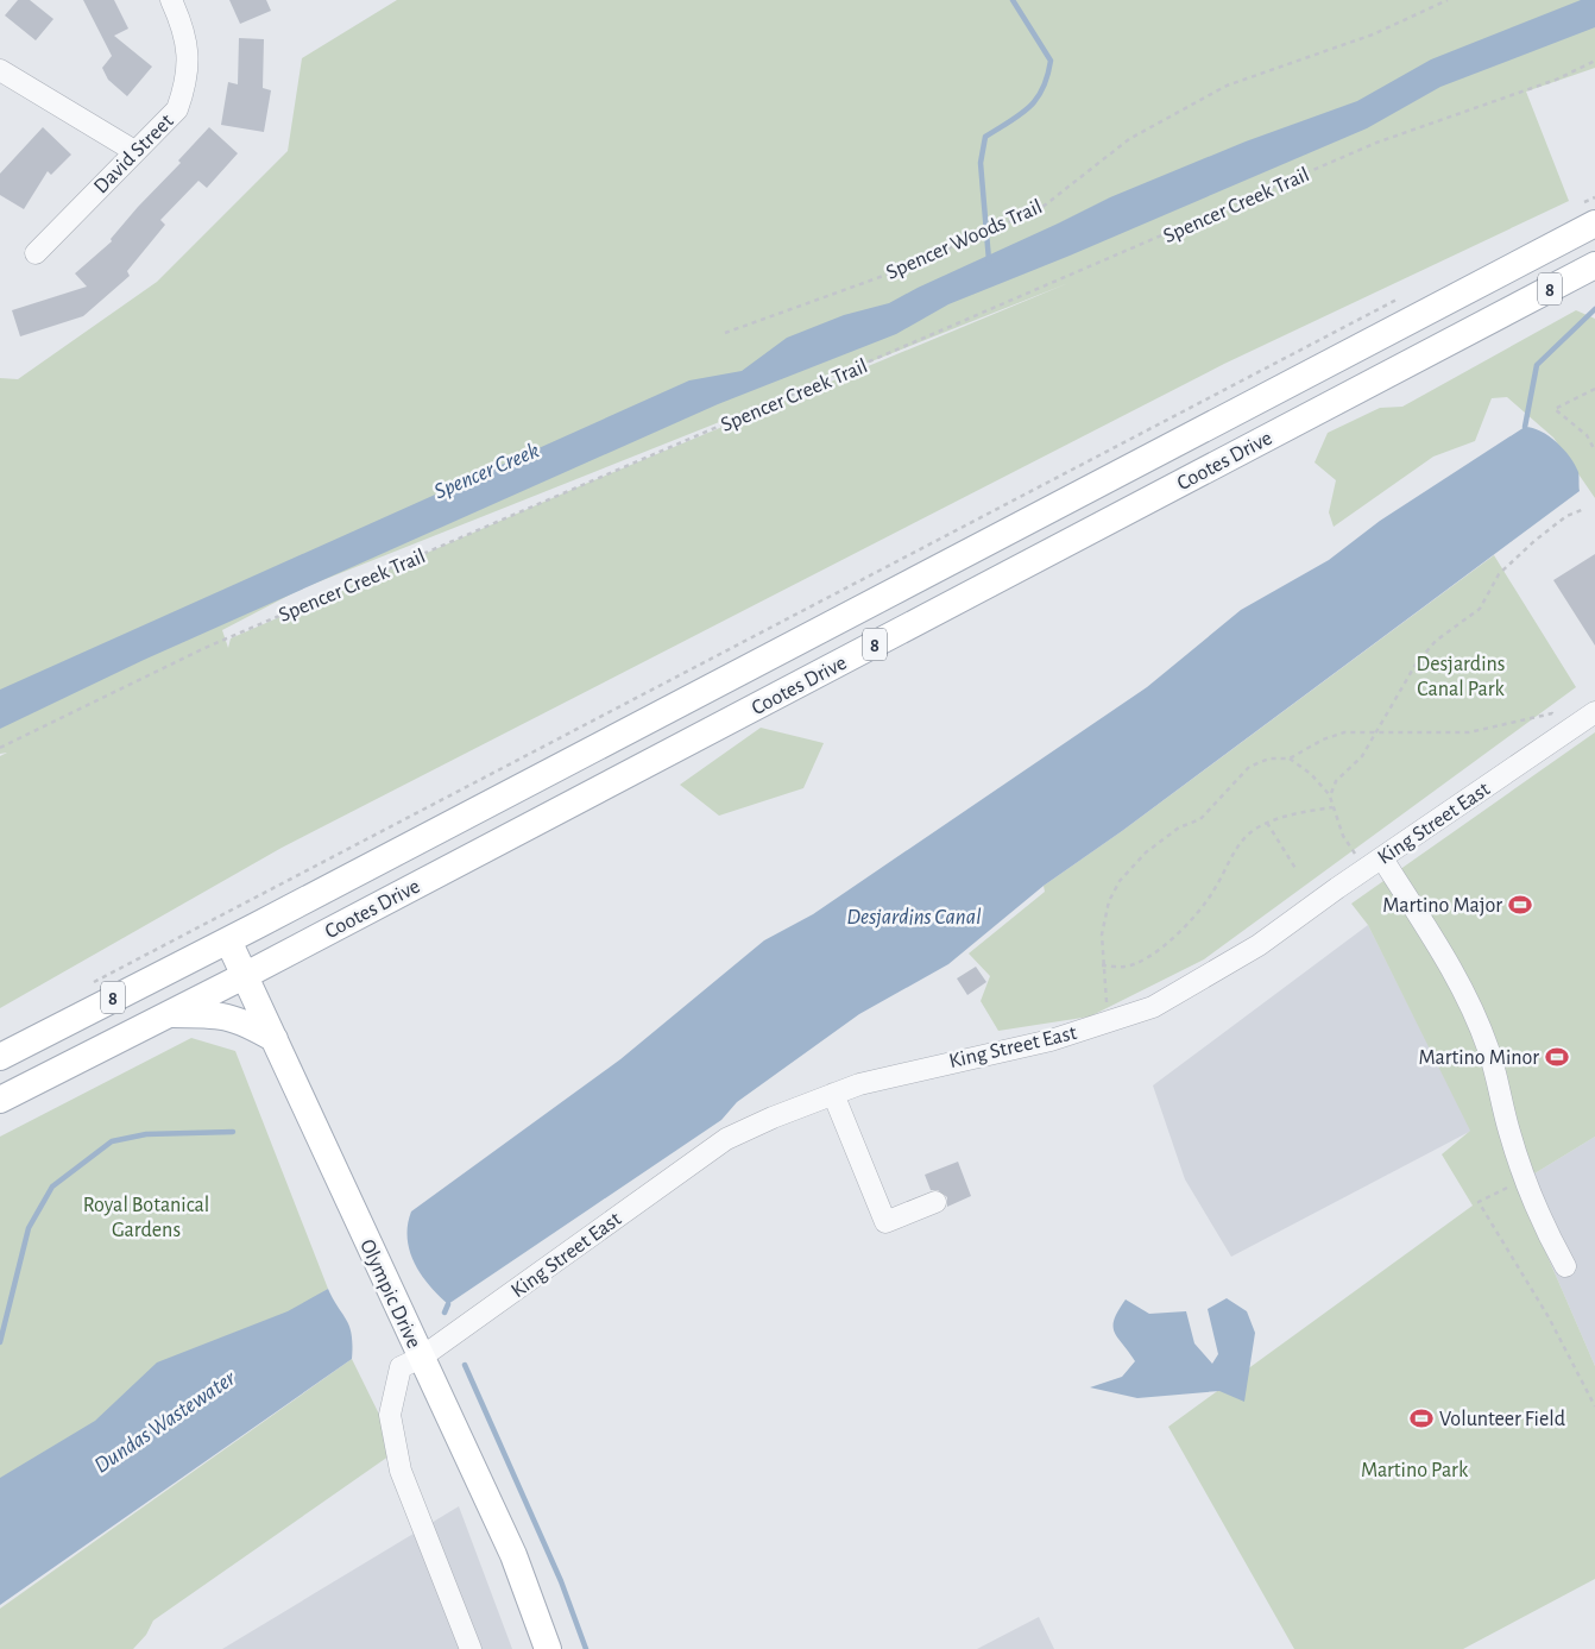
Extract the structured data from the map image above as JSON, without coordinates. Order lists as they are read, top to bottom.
{
  "streets": {
    "main road": ["8", "Cootes Drive", "Olympic Drive"],
    "street": ["David Street", "King Street East"],
    "path": ["Spencer Creek Trail", "Spencer Woods Trail"]
  },
  "crossings": [
    ["Cootes Drive", "Olympic Drive"],
    ["King Street East", "Olympic Drive"]
  ],
  "water": ["Spencer Creek", "Desjardins Canal", "Dundas Wastewater"],
  "parks": ["Desjardins Canal Park", "Royal Botanical Gardens", "Martino Park"],
  "places": {
    "sports": ["Martino Major", "Martino Minor", "Volunteer Field"]
  }
}
